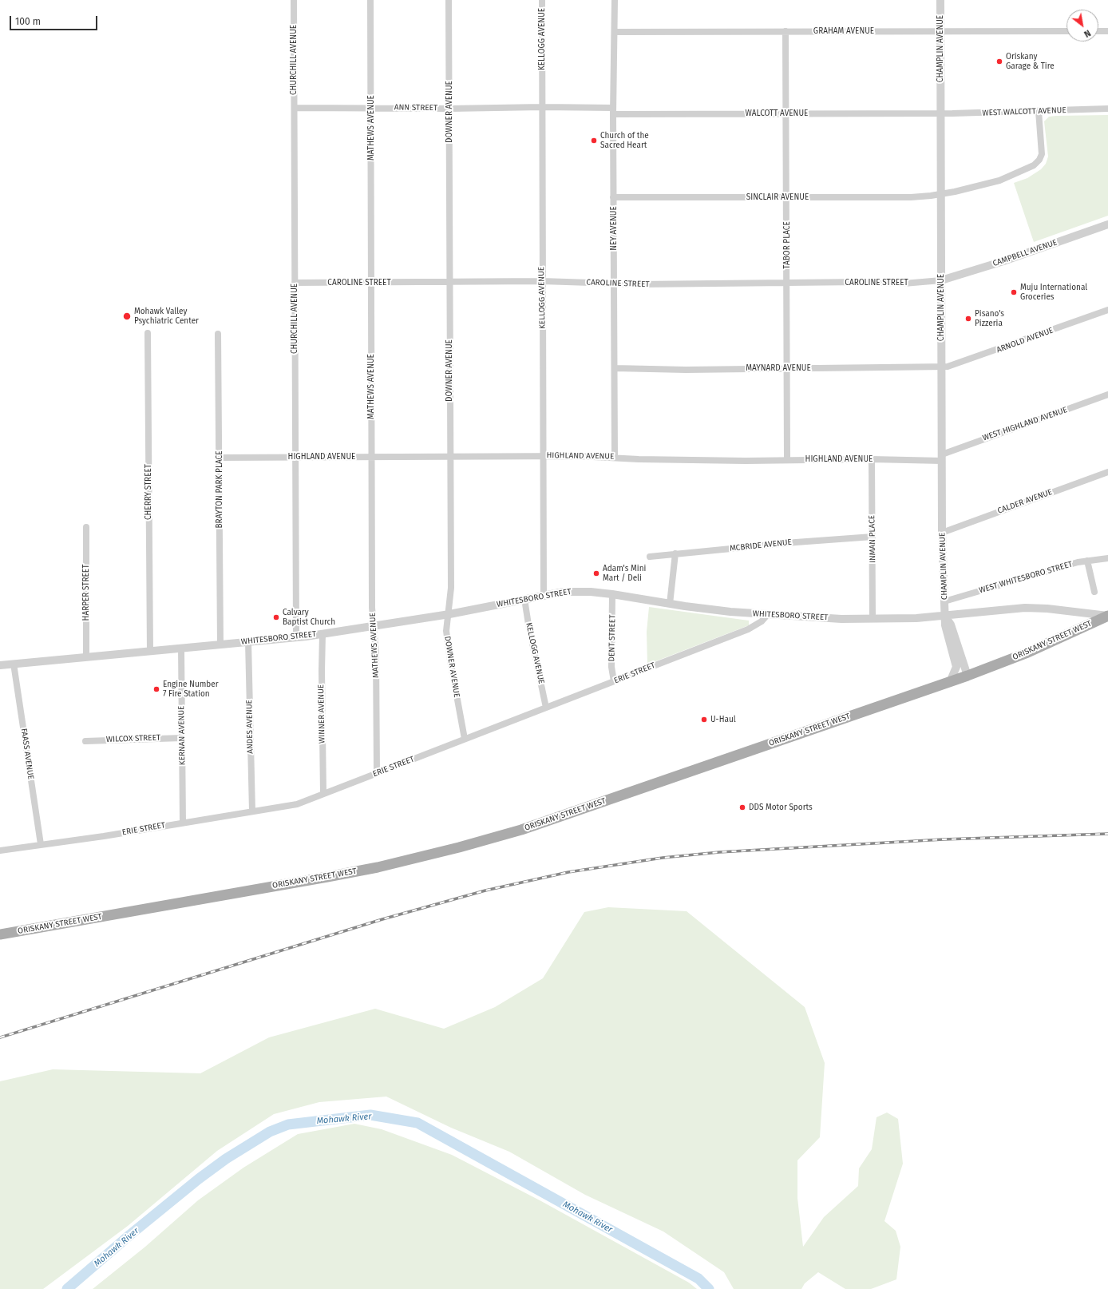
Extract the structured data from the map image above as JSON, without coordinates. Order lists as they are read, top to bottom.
{
  "streets": {
    "main road": ["ORISKANY STREET WEST"],
    "street": [
      "GRAHAM AVENUE",
      "KELLOGG AVENUE",
      "CHAMPLIN AVENUE",
      "CHURCHILL AVENUE",
      "ANN STREET",
      "DOWNER AVENUE",
      "WEST WALCOTT AVENUE",
      "WALCOTT AVENUE",
      "MATHEWS AVENUE",
      "SINCLAIR AVENUE",
      "NEY AVENUE",
      "TABOR PLACE",
      "CAMPBELL AVENUE",
      "CAROLINE STREET",
      "ARNOLD AVENUE",
      "MAYNARD AVENUE",
      "WEST HIGHLAND AVENUE",
      "HIGHLAND AVENUE",
      "BRAYTON PARK PLACE",
      "CHERRY STREET",
      "CALDER AVENUE",
      "INMAN PLACE",
      "MCBRIDE AVENUE",
      "WEST WHITESBORO STREET",
      "HARPER STREET",
      "WHITESBORO STREET",
      "DENT STREET",
      "ERIE STREET",
      "WINNER AVENUE",
      "ANDES AVENUE",
      "KERNAN AVENUE",
      "WILCOX STREET",
      "FAASS AVENUE"
    ]
  },
  "crossings": [
    ["GRAHAM AVENUE", "CHAMPLIN AVENUE"],
    ["GRAHAM AVENUE", "NEY AVENUE"],
    ["GRAHAM AVENUE", "TABOR PLACE"],
    ["KELLOGG AVENUE", "ANN STREET"],
    ["KELLOGG AVENUE", "CAROLINE STREET"],
    ["KELLOGG AVENUE", "HIGHLAND AVENUE"],
    ["KELLOGG AVENUE", "WHITESBORO STREET"],
    ["KELLOGG AVENUE", "ERIE STREET"],
    ["CHAMPLIN AVENUE", "WEST WALCOTT AVENUE"],
    ["CHAMPLIN AVENUE", "WALCOTT AVENUE"],
    ["CHAMPLIN AVENUE", "SINCLAIR AVENUE"],
    ["CHAMPLIN AVENUE", "CAMPBELL AVENUE"],
    ["CHAMPLIN AVENUE", "CAROLINE STREET"],
    ["CHAMPLIN AVENUE", "ARNOLD AVENUE"],
    ["CHAMPLIN AVENUE", "MAYNARD AVENUE"],
    ["CHAMPLIN AVENUE", "WEST HIGHLAND AVENUE"],
    ["CHAMPLIN AVENUE", "HIGHLAND AVENUE"],
    ["CHAMPLIN AVENUE", "CALDER AVENUE"],
    ["CHAMPLIN AVENUE", "WEST WHITESBORO STREET"],
    ["CHAMPLIN AVENUE", "WHITESBORO STREET"],
    ["CHAMPLIN AVENUE", "ORISKANY STREET WEST"],
    ["CHURCHILL AVENUE", "ANN STREET"],
    ["CHURCHILL AVENUE", "CAROLINE STREET"],
    ["CHURCHILL AVENUE", "HIGHLAND AVENUE"],
    ["CHURCHILL AVENUE", "WHITESBORO STREET"],
    ["ANN STREET", "DOWNER AVENUE"],
    ["ANN STREET", "WALCOTT AVENUE"],
    ["ANN STREET", "MATHEWS AVENUE"],
    ["DOWNER AVENUE", "CAROLINE STREET"],
    ["DOWNER AVENUE", "HIGHLAND AVENUE"],
    ["DOWNER AVENUE", "WHITESBORO STREET"],
    ["DOWNER AVENUE", "ERIE STREET"],
    ["WEST WALCOTT AVENUE", "WALCOTT AVENUE"],
    ["WEST WALCOTT AVENUE", "SINCLAIR AVENUE"],
    ["WALCOTT AVENUE", "NEY AVENUE"],
    ["WALCOTT AVENUE", "TABOR PLACE"],
    ["MATHEWS AVENUE", "CAROLINE STREET"],
    ["MATHEWS AVENUE", "HIGHLAND AVENUE"],
    ["MATHEWS AVENUE", "WHITESBORO STREET"],
    ["MATHEWS AVENUE", "ERIE STREET"],
    ["SINCLAIR AVENUE", "NEY AVENUE"],
    ["SINCLAIR AVENUE", "TABOR PLACE"],
    ["NEY AVENUE", "CAROLINE STREET"],
    ["NEY AVENUE", "MAYNARD AVENUE"],
    ["NEY AVENUE", "HIGHLAND AVENUE"],
    ["TABOR PLACE", "CAROLINE STREET"],
    ["TABOR PLACE", "MAYNARD AVENUE"],
    ["TABOR PLACE", "HIGHLAND AVENUE"],
    ["CAMPBELL AVENUE", "CAROLINE STREET"],
    ["ARNOLD AVENUE", "MAYNARD AVENUE"],
    ["WEST HIGHLAND AVENUE", "HIGHLAND AVENUE"],
    ["HIGHLAND AVENUE", "BRAYTON PARK PLACE"],
    ["HIGHLAND AVENUE", "INMAN PLACE"],
    ["BRAYTON PARK PLACE", "WHITESBORO STREET"],
    ["CHERRY STREET", "WHITESBORO STREET"],
    ["INMAN PLACE", "MCBRIDE AVENUE"],
    ["INMAN PLACE", "WHITESBORO STREET"],
    ["HARPER STREET", "WHITESBORO STREET"],
    ["WHITESBORO STREET", "DENT STREET"],
    ["WHITESBORO STREET", "ORISKANY STREET WEST"],
    ["WHITESBORO STREET", "ERIE STREET"],
    ["WHITESBORO STREET", "WINNER AVENUE"],
    ["WHITESBORO STREET", "ANDES AVENUE"],
    ["WHITESBORO STREET", "KERNAN AVENUE"],
    ["WHITESBORO STREET", "FAASS AVENUE"],
    ["DENT STREET", "ERIE STREET"],
    ["ERIE STREET", "WINNER AVENUE"],
    ["ERIE STREET", "ANDES AVENUE"],
    ["ERIE STREET", "KERNAN AVENUE"],
    ["ERIE STREET", "FAASS AVENUE"],
    ["KERNAN AVENUE", "WILCOX STREET"]
  ],
  "water": ["Mohawk River"],
  "places": [
    "Oriskany Garage & Tire",
    "Church of the Sacred Heart",
    "Muju International Groceries",
    "Mohawk Valley Psychiatric Center",
    "Pisano's Pizzeria",
    "Adam's Mini Mart / Deli",
    "Calvary Baptist Church",
    "Engine Number 7 Fire Station",
    "U-Haul",
    "DDS Motor Sports"
  ],
  "scale_bar": "100 m",
  "north": "bottom right"
}
